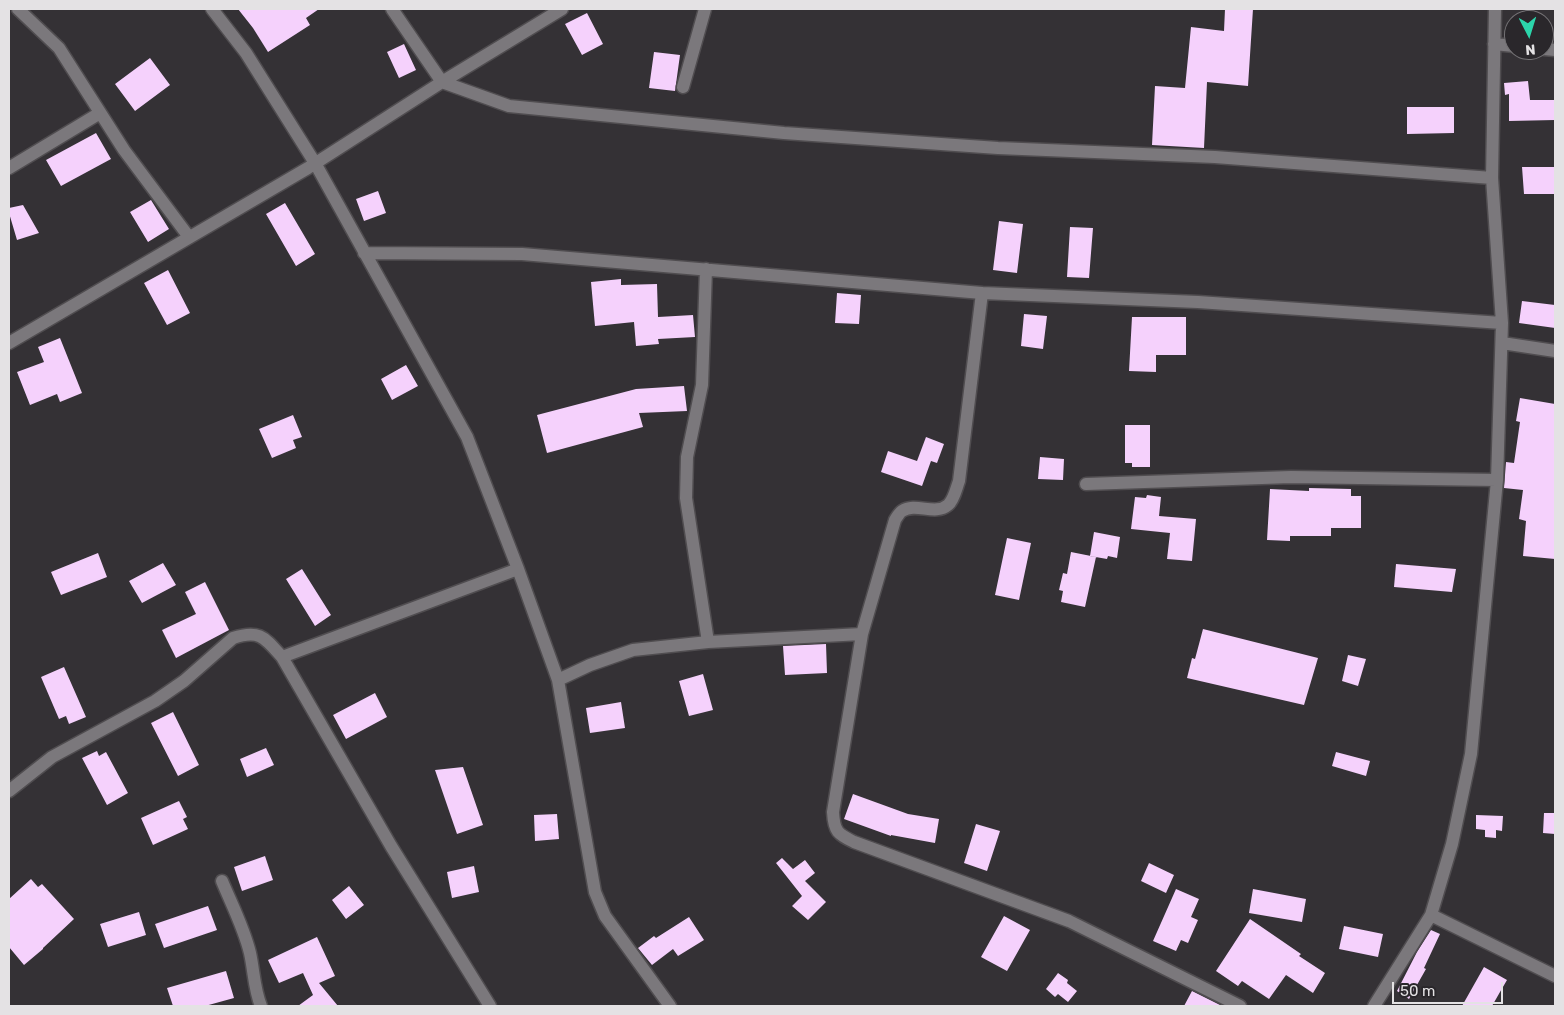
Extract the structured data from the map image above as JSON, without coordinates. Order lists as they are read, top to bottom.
{
  "scale_bar": "50 m",
  "north": "bottom"
}
